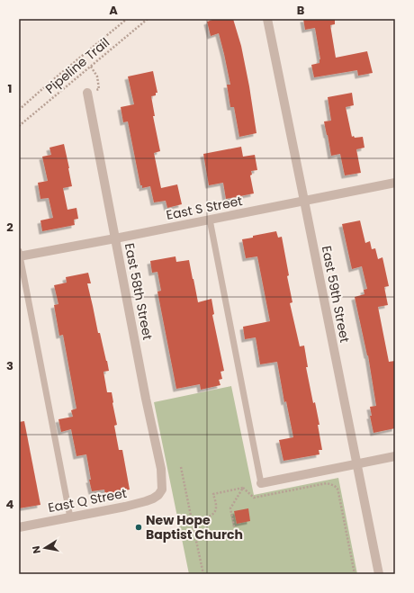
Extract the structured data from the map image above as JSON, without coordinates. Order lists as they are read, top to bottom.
{
  "streets": {
    "street": [
      "East S Street",
      "East 58th Street",
      "East 59th Street",
      "East Q Street"
    ],
    "path": ["Pipeline Trail"]
  },
  "crossings": [
    ["East S Street", "East 58th Street"],
    ["East S Street", "East 59th Street"],
    ["East 58th Street", "East Q Street"]
  ],
  "places": ["New Hope Baptist Church"],
  "north": "left",
  "grid": {
    "columns": ["A", "B"],
    "rows": [
      "1",
      "2",
      "3",
      "4"
    ]
  }
}
